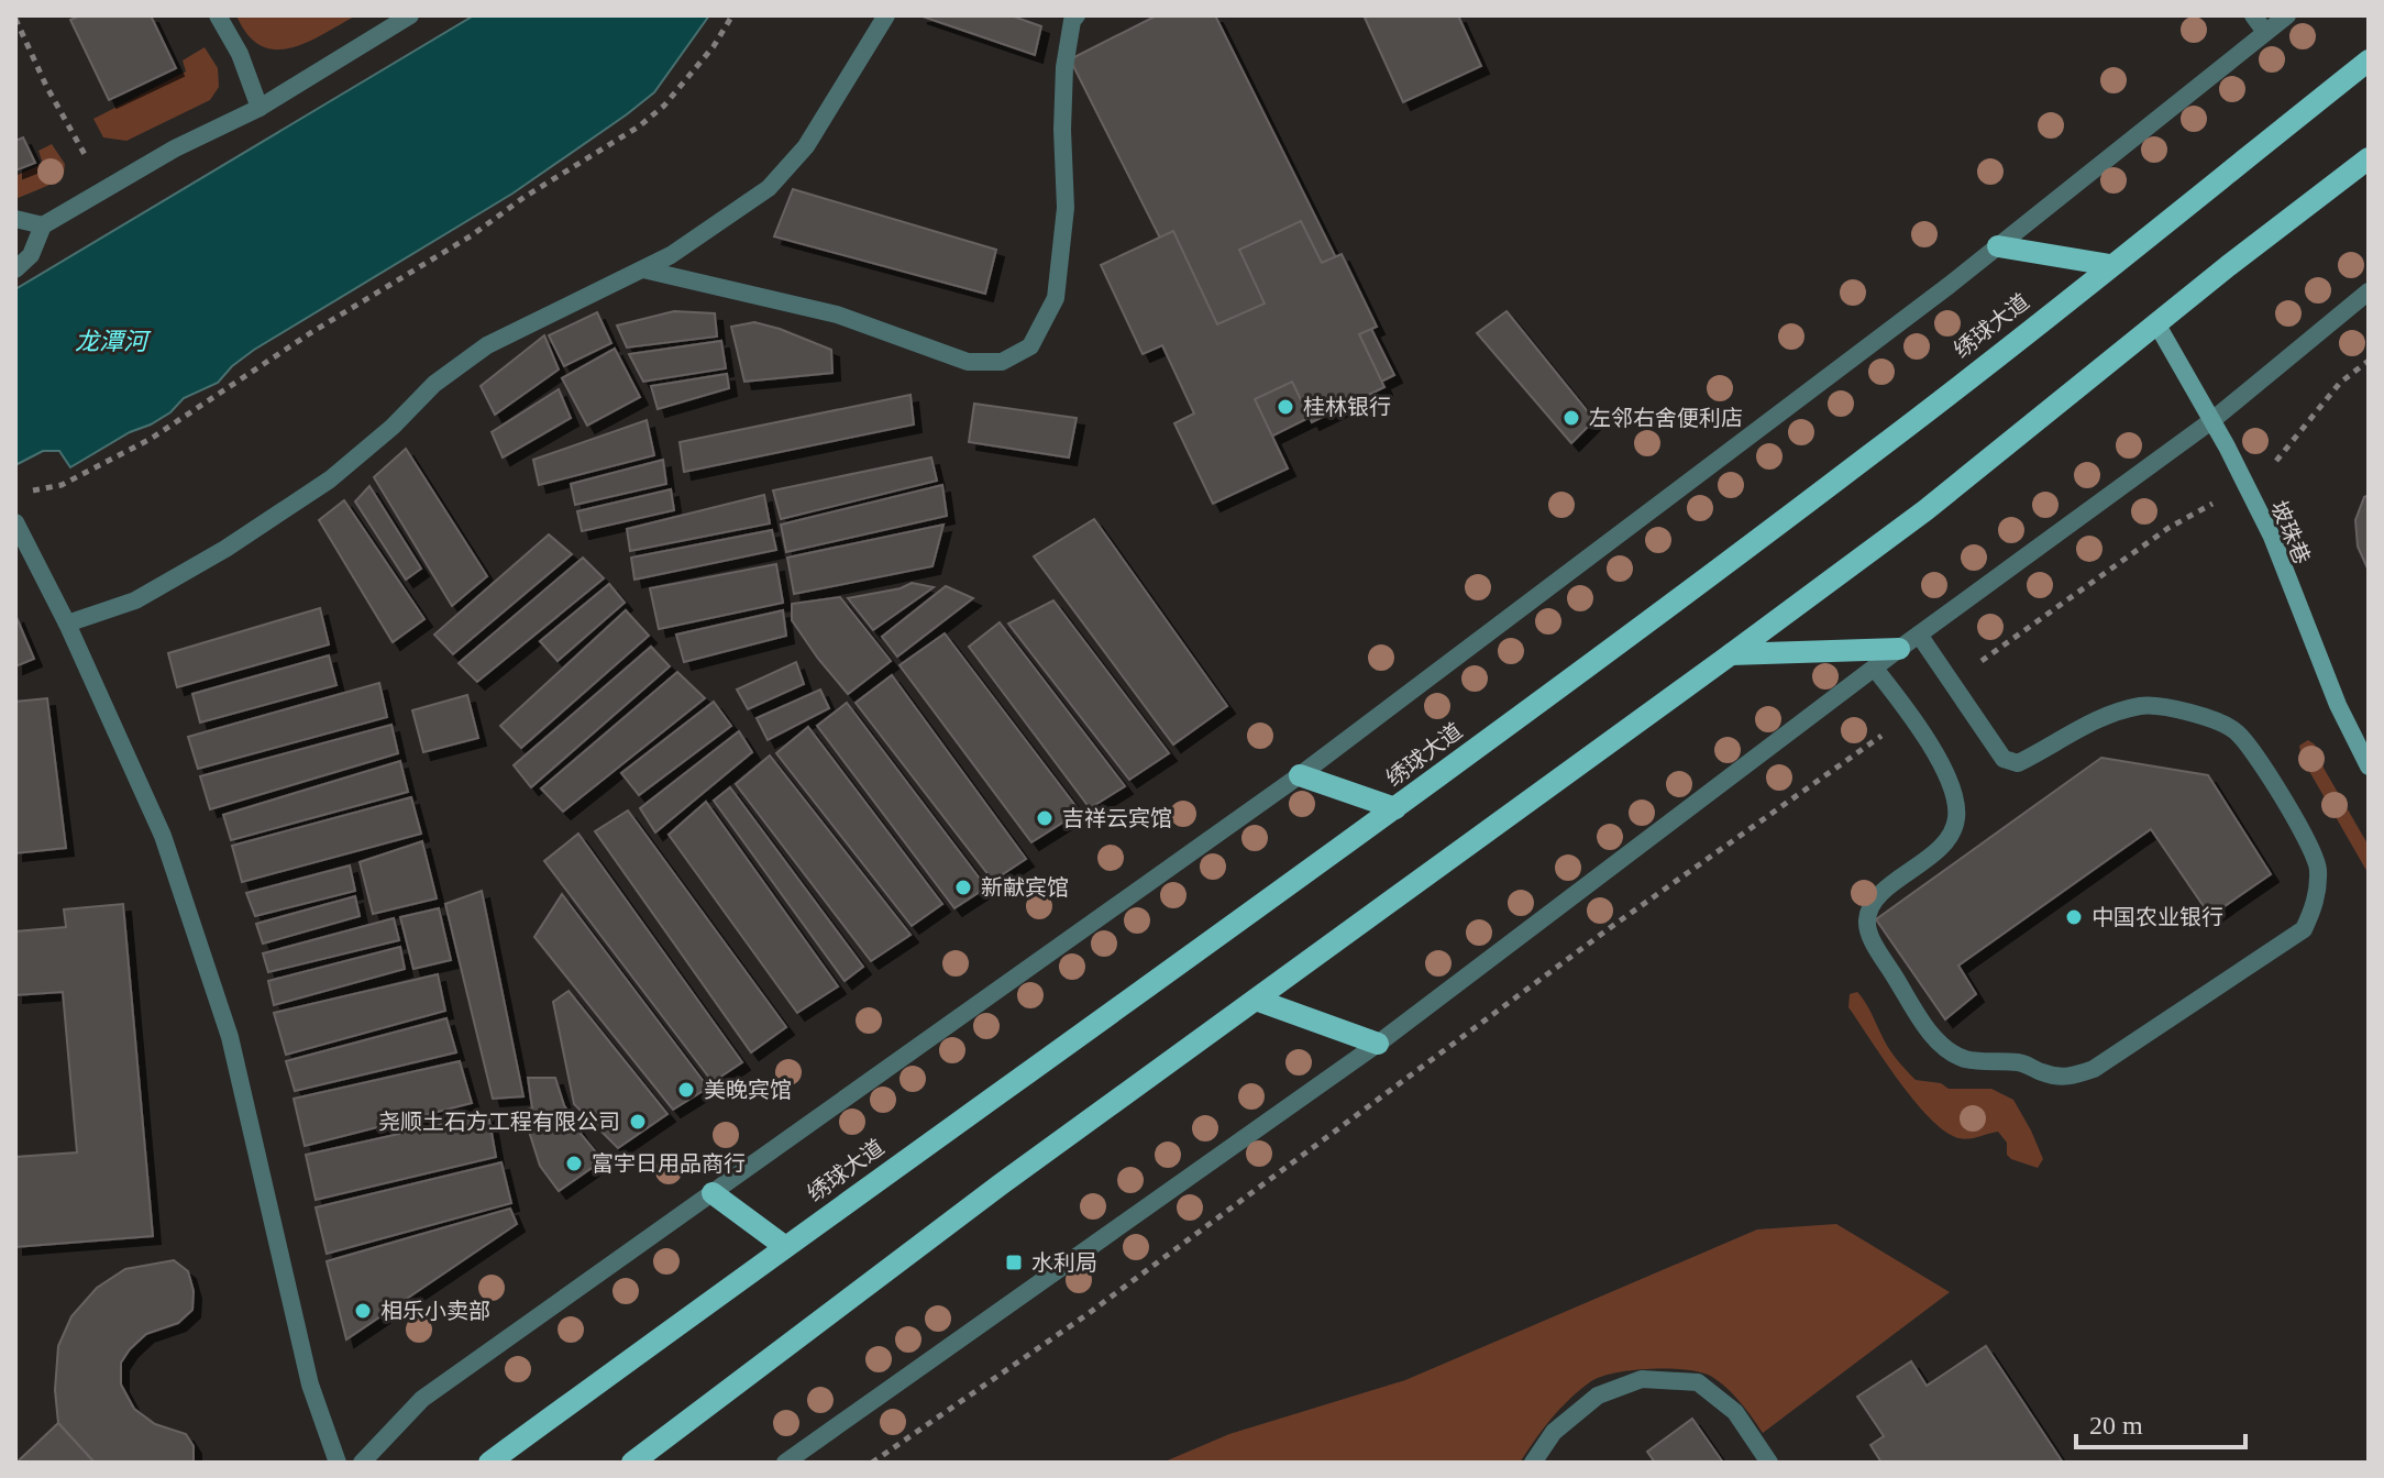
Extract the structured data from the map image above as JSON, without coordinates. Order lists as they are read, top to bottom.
{
  "streets": {
    "main road": ["绣球大道"],
    "street": ["坡珠巷"]
  },
  "water": ["龙潭河"],
  "places": {
    "other": [
      "桂林银行",
      "左邻右舍便利店",
      "吉祥云宾馆",
      "新献宾馆",
      "中国农业银行",
      "美晚宾馆",
      "尧顺土石方工程有限公司",
      "富宇日用品商行",
      "相乐小卖部"
    ],
    "transit": ["水利局"]
  },
  "scale_bar": "20 m"
}
